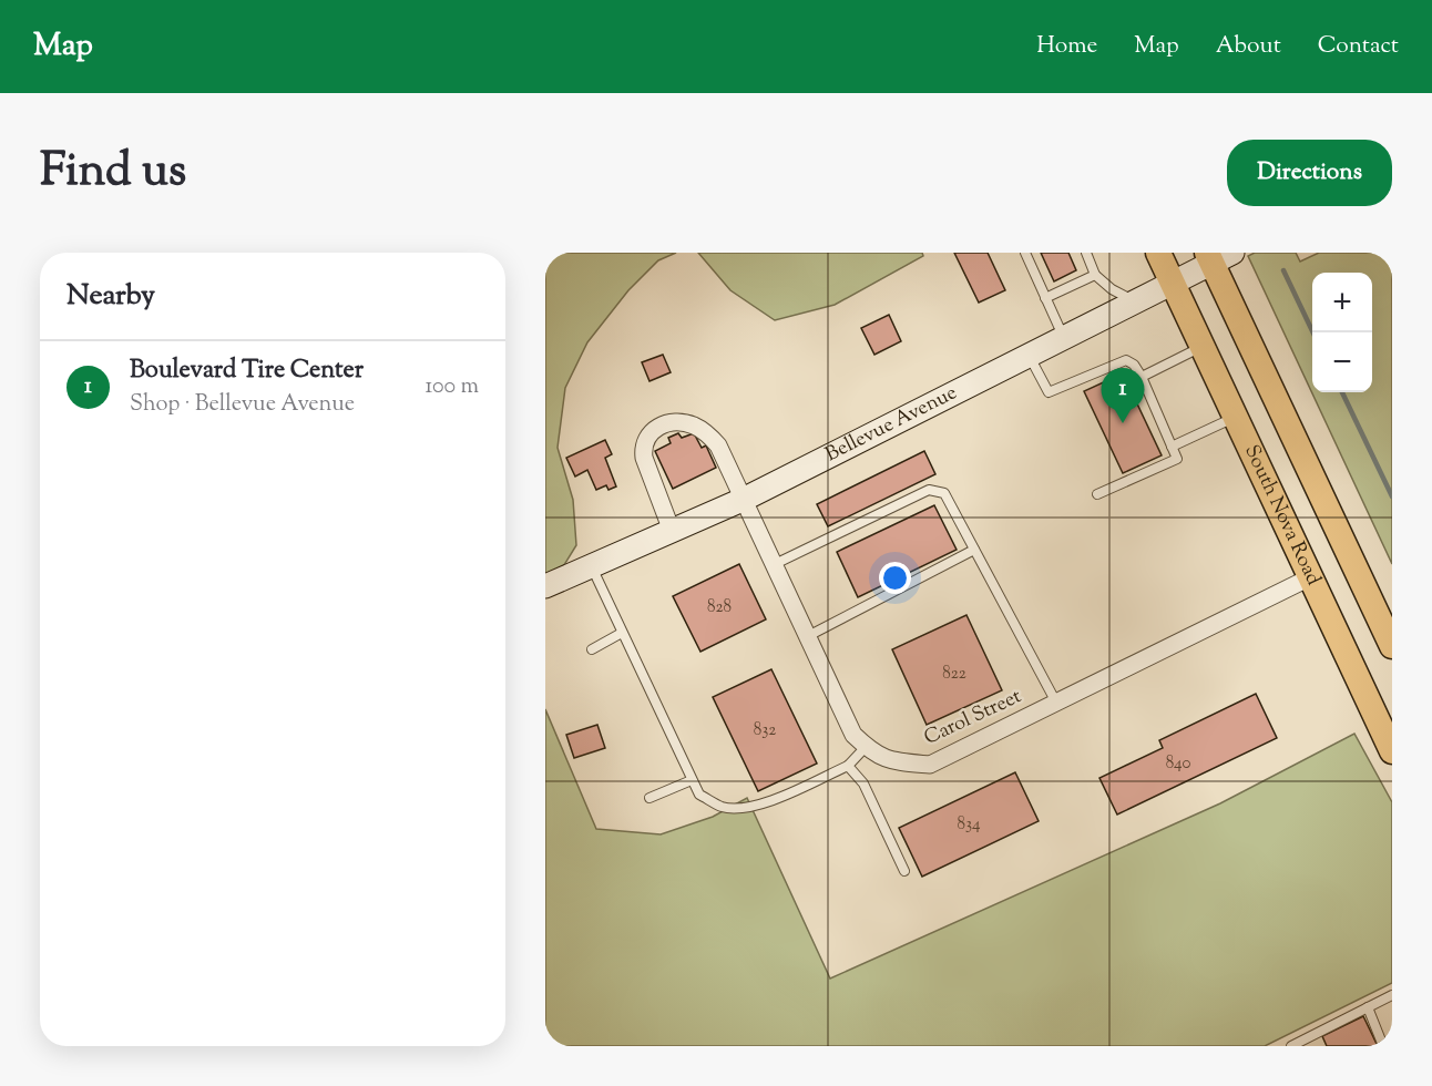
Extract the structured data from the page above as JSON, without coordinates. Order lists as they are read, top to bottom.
{
  "streets": {
    "main road": ["South Nova Road"],
    "street": ["Bellevue Avenue", "Carol Street"]
  },
  "crossings": [
    ["Bellevue Avenue", "South Nova Road"],
    ["Bellevue Avenue", "Carol Street"],
    ["South Nova Road", "Carol Street"]
  ],
  "house_numbers": [
    "828",
    "822",
    "832",
    "840",
    "834"
  ],
  "page": {
    "header": "Map",
    "nav": [
      "Home",
      "Map",
      "About",
      "Contact"
    ],
    "title": "Find us",
    "buttons": "Directions",
    "heading": "Nearby",
    "map_buttons": ["+", "−"],
    "list": [
      {
        "mark": "1",
        "name": "Boulevard Tire Center",
        "note": "Shop · Bellevue Avenue",
        "value": "100 m"
      }
    ],
    "pins": "1"
  }
}
